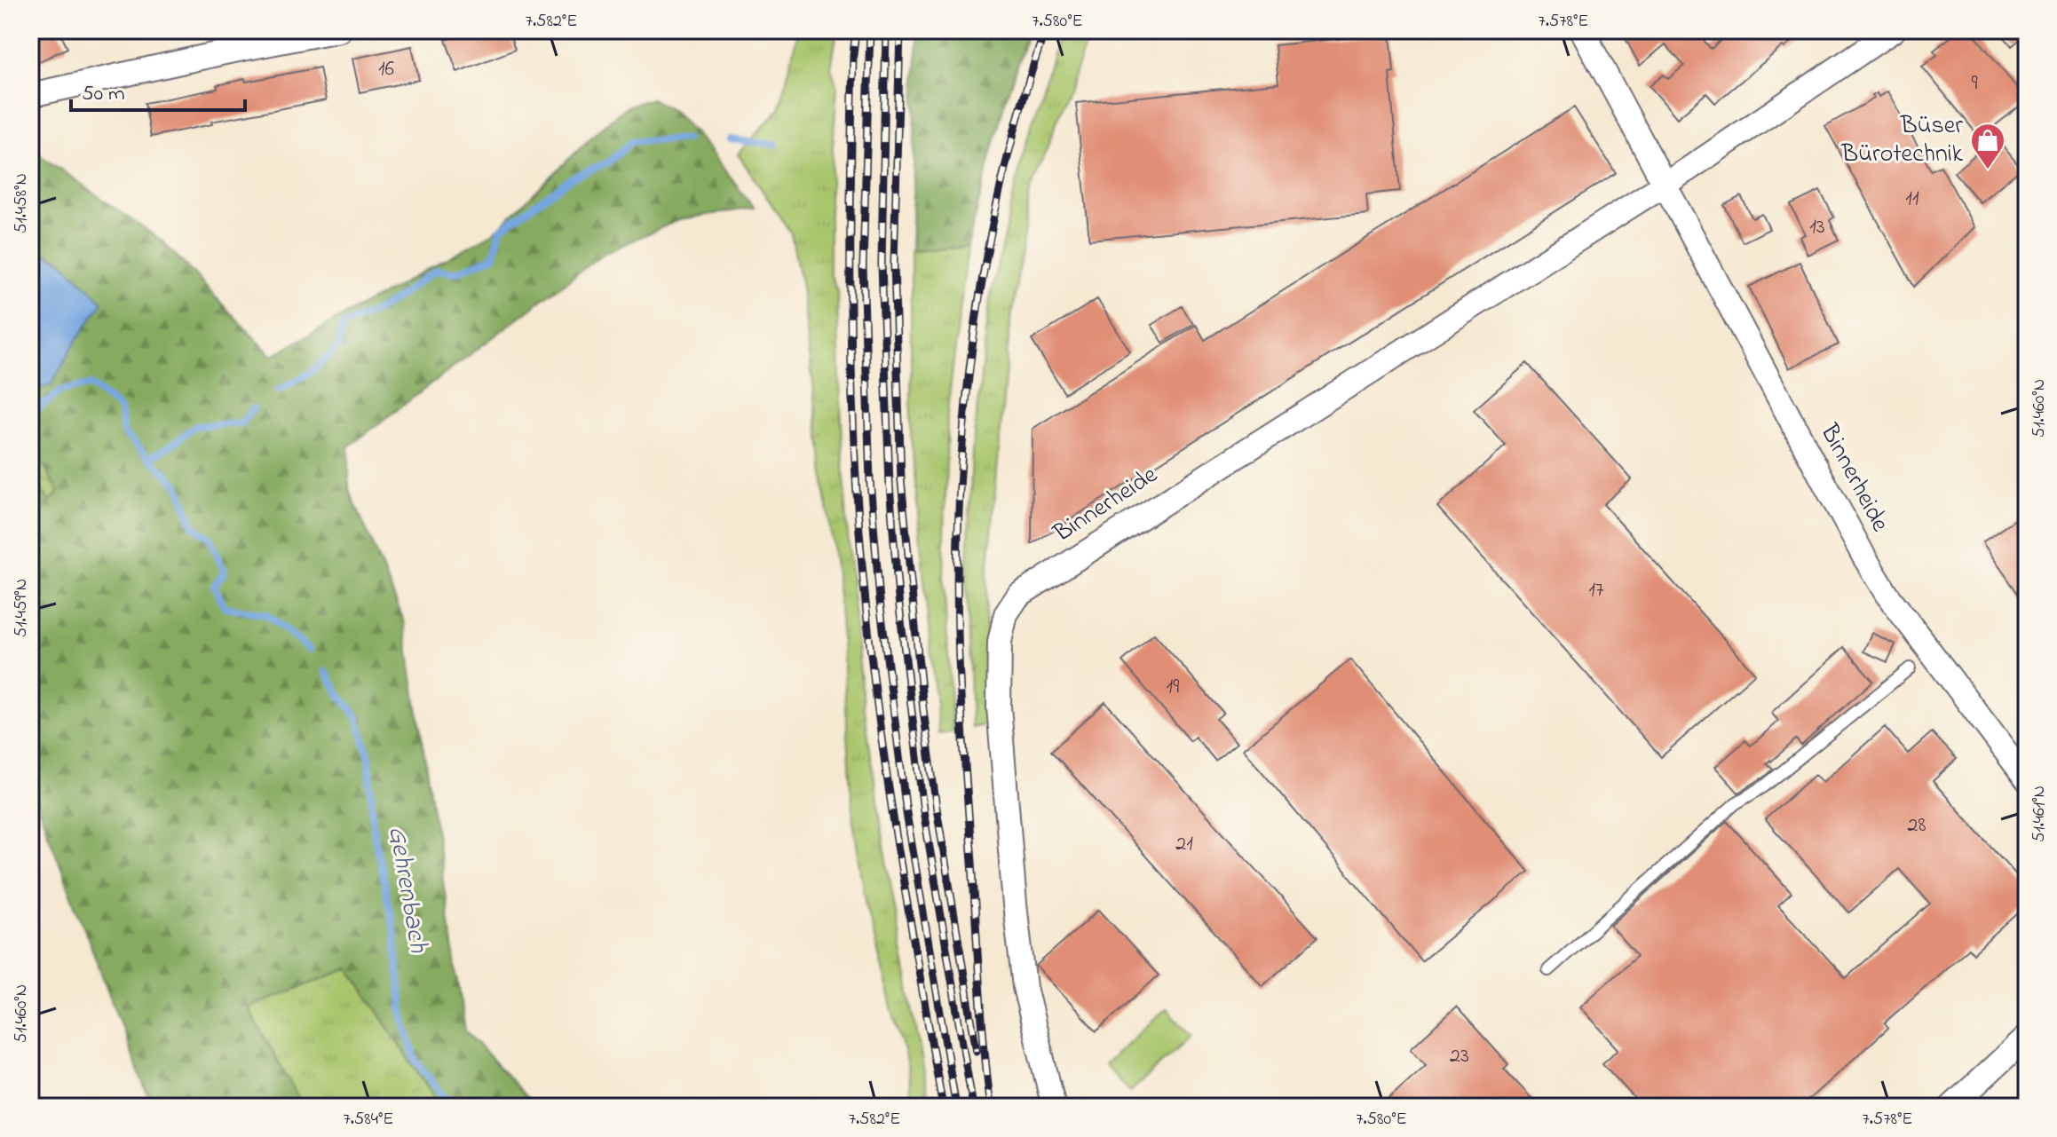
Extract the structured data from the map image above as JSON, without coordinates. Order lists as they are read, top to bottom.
{
  "streets": {
    "street": ["Binnerheide"]
  },
  "water": ["Gehrenbach"],
  "places": {
    "shop": ["Büser Bürotechnik"]
  },
  "house_numbers": [
    "16",
    "9",
    "11",
    "13",
    "17",
    "19",
    "28",
    "21",
    "23"
  ],
  "scale_bar": "50 m",
  "coordinates": [
    "7.582°E",
    "7.580°E",
    "7.578°E",
    "51.458°N",
    "51.460°N",
    "51.459°N",
    "51.461°N",
    "7.584°E"
  ]
}
